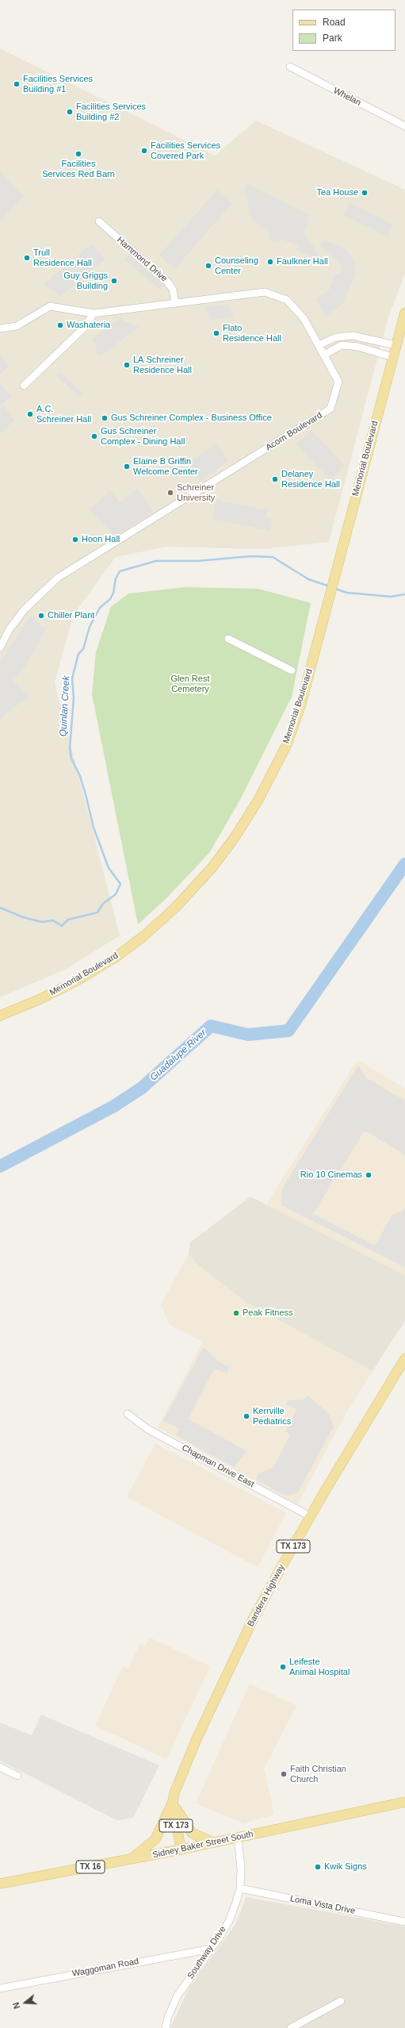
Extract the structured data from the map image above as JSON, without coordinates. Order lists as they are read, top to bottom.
{
  "streets": {
    "main road": [
      "Memorial Boulevard",
      "TX 173",
      "Bandera Highway",
      "Sidney Baker Street South",
      "TX 16"
    ],
    "street": [
      "Whelan",
      "Hammond Drive",
      "Acorn Boulevard",
      "Chapman Drive East",
      "Loma Vista Drive",
      "Southway Drive",
      "Waggoman Road"
    ]
  },
  "crossings": [
    ["Hammond Drive", "Acorn Boulevard"],
    ["Chapman Drive East", "Bandera Highway"],
    ["Bandera Highway", "Sidney Baker Street South"],
    ["Sidney Baker Street South", "Southway Drive"],
    ["Loma Vista Drive", "Southway Drive"],
    ["Southway Drive", "Waggoman Road"]
  ],
  "water": ["Quinlan Creek", "Guadalupe River"],
  "parks": ["Glen Rest Cemetery"],
  "places": [
    "Facilities Services Building #1",
    "Facilities Services Building #2",
    "Facilities Services Covered Park",
    "Facilities Services Red Barn",
    "Tea House",
    "Trull Residence Hall",
    "Faulkner Hall",
    "Counseling Center",
    "Guy Griggs Building",
    "Washateria",
    "Flato Residence Hall",
    "LA Schreiner Residence Hall",
    "A.C. Schreiner Hall",
    "Gus Schreiner Complex - Business Office",
    "Gus Schreiner Complex - Dining Hall",
    "Elaine B Griffin Welcome Center",
    "Delaney Residence Hall",
    "Schreiner University",
    "Hoon Hall",
    "Chiller Plant",
    "Rio 10 Cinemas",
    "Peak Fitness",
    "Kerrville Pediatrics",
    "Leifeste Animal Hospital",
    "Faith Christian Church",
    "Kwik Signs"
  ],
  "legend": ["Road", "Park"],
  "north": "left"
}
